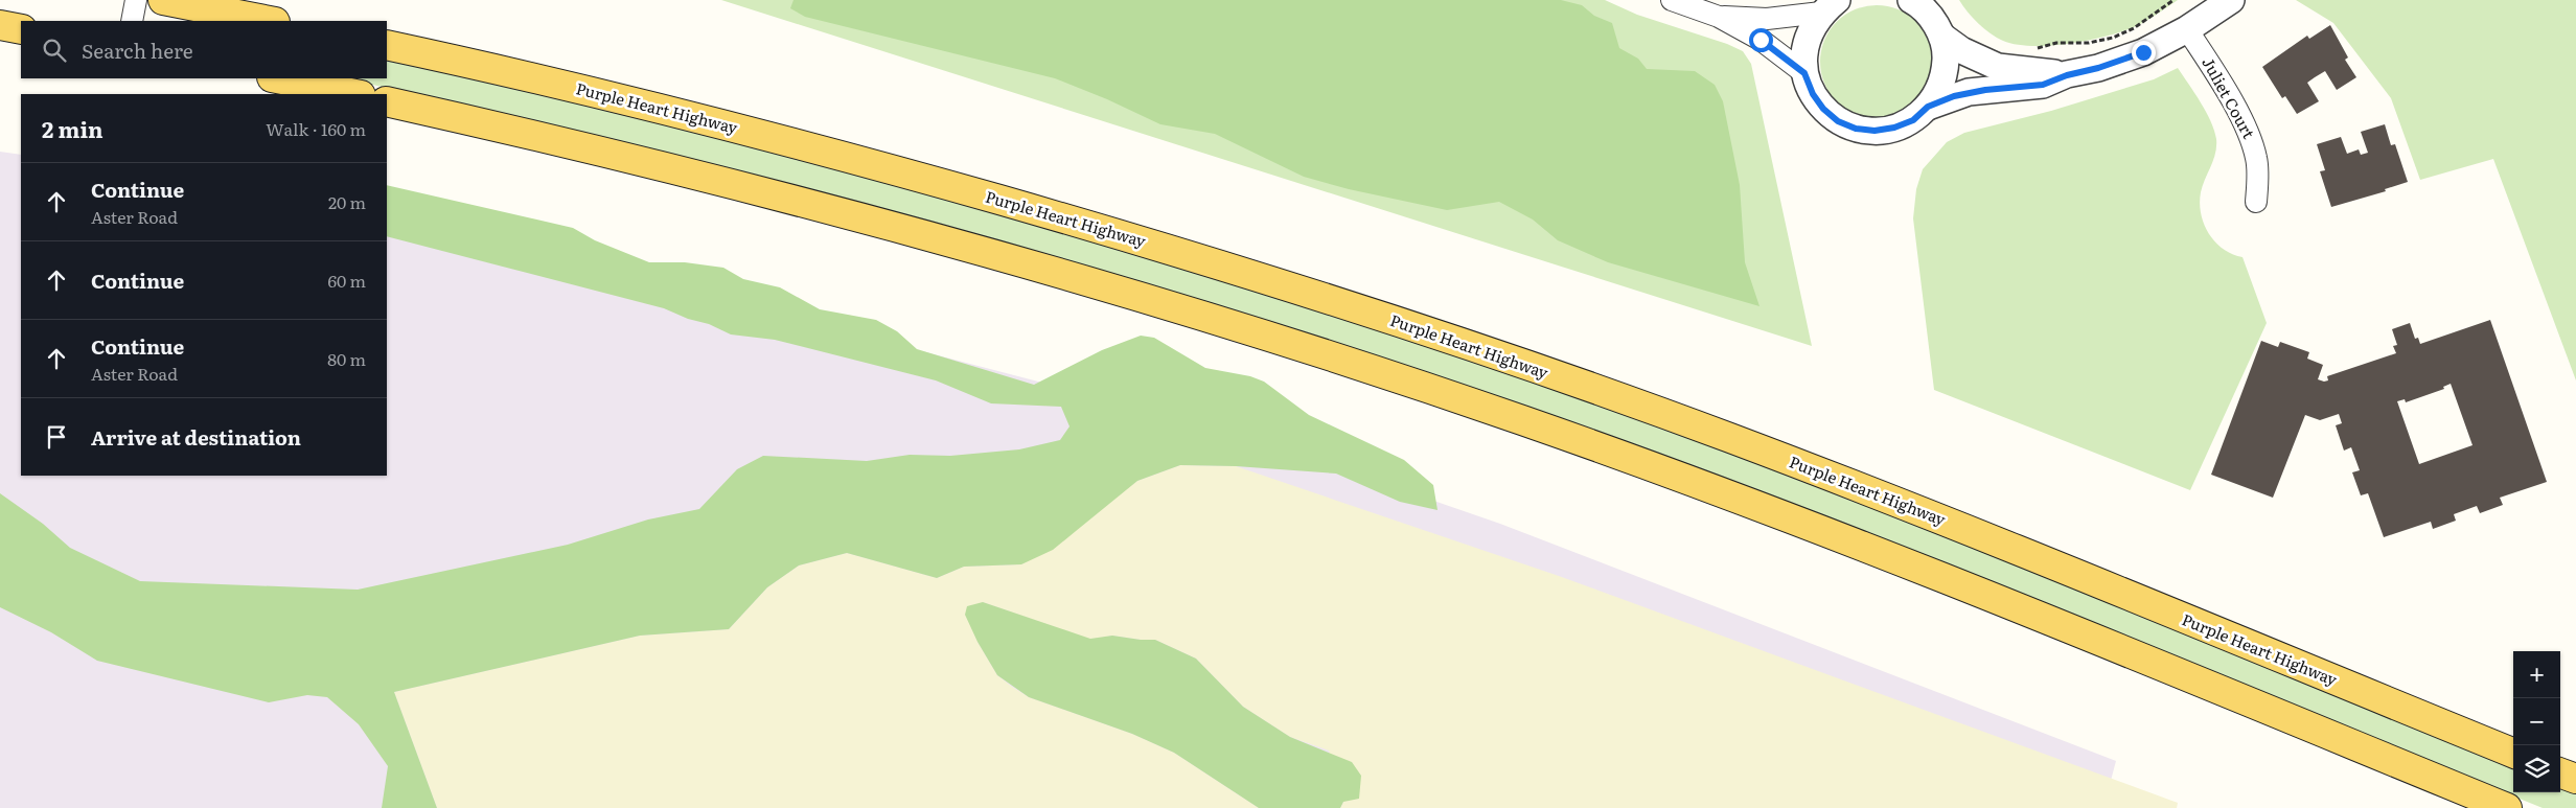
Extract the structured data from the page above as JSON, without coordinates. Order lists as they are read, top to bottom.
{
  "streets": {
    "main road": ["Purple Heart Highway"],
    "street": ["Juliet Court"]
  },
  "page": {
    "search": "Search here",
    "heading": ["2 min", "Walk · 160 m"],
    "list": [
      ["Continue", "Aster Road", "20 m"],
      ["Continue", "60 m"],
      ["Continue", "Aster Road", "80 m"],
      "Arrive at destination"
    ],
    "map_buttons": ["+", "−"]
  }
}
